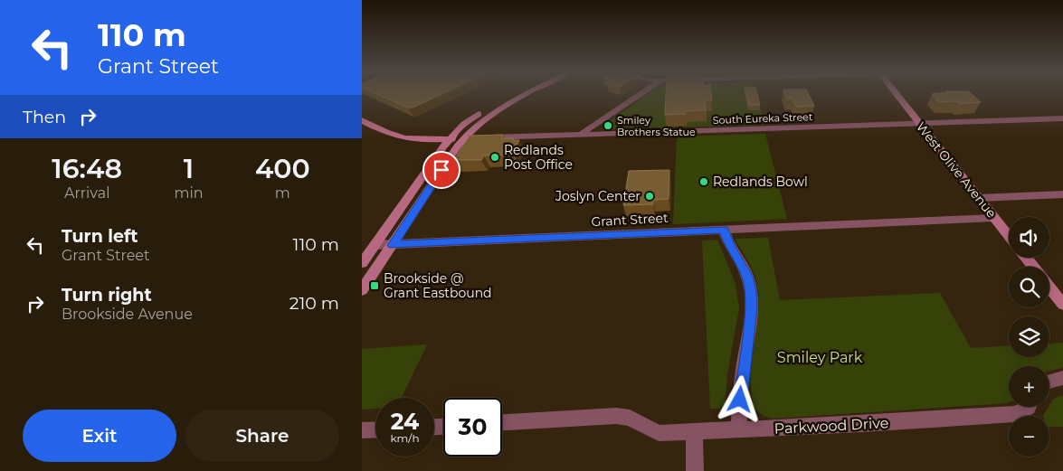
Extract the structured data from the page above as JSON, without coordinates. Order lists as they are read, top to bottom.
{
  "streets": {
    "main road": ["West Olive Avenue"],
    "street": ["South Eureka Street", "Grant Street", "Parkwood Drive"]
  },
  "crossings": [
    ["South Eureka Street", "West Olive Avenue"],
    ["West Olive Avenue", "Grant Street"]
  ],
  "parks": ["Smiley Park"],
  "places": {
    "other": [
      "Smiley Brothers Statue",
      "Redlands Post Office",
      "Redlands Bowl",
      "Joslyn Center"
    ],
    "transit": ["Brookside @ Grant Eastbound"]
  },
  "page": {
    "turn": ["110 m", "Grant Street"],
    "then": "Then",
    "eta": [
      "16:48",
      "Arrival",
      "1",
      "min",
      "400",
      "m"
    ],
    "list": [
      {
        "name": "Turn left",
        "note": "Grant Street",
        "value": "110 m"
      },
      {
        "name": "Turn right",
        "note": "Brookside Avenue",
        "value": "210 m"
      }
    ],
    "map_buttons": ["+", "−"],
    "speed": "24 km/h",
    "limit": "30",
    "buttons": ["Exit", "Share"]
  }
}
